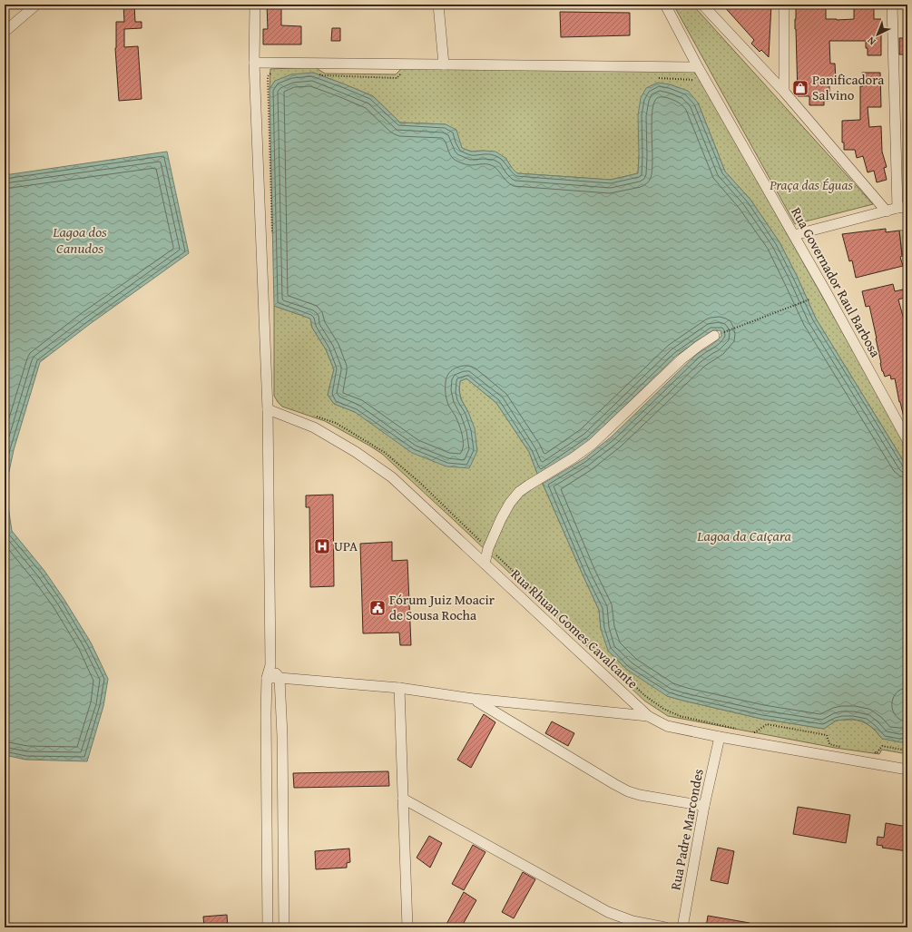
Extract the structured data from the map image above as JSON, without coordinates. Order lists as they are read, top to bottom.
{
  "streets": {
    "street": ["Rua Governador Raul Barbosa", "Rua Rhuan Gomes Cavalcante", "Rua Padre Marcondes"]
  },
  "crossings": [
    ["Rua Rhuan Gomes Cavalcante", "Rua Padre Marcondes"]
  ],
  "water": ["Lagoa dos Canudos", "Lagoa da Caiçara"],
  "parks": ["Praça das Éguas"],
  "places": {
    "shop": ["Panificadora Salvino"],
    "hospital": ["UPA"],
    "public building": ["Fórum Juiz Moacir de Sousa Rocha"]
  },
  "north": "bottom left"
}
